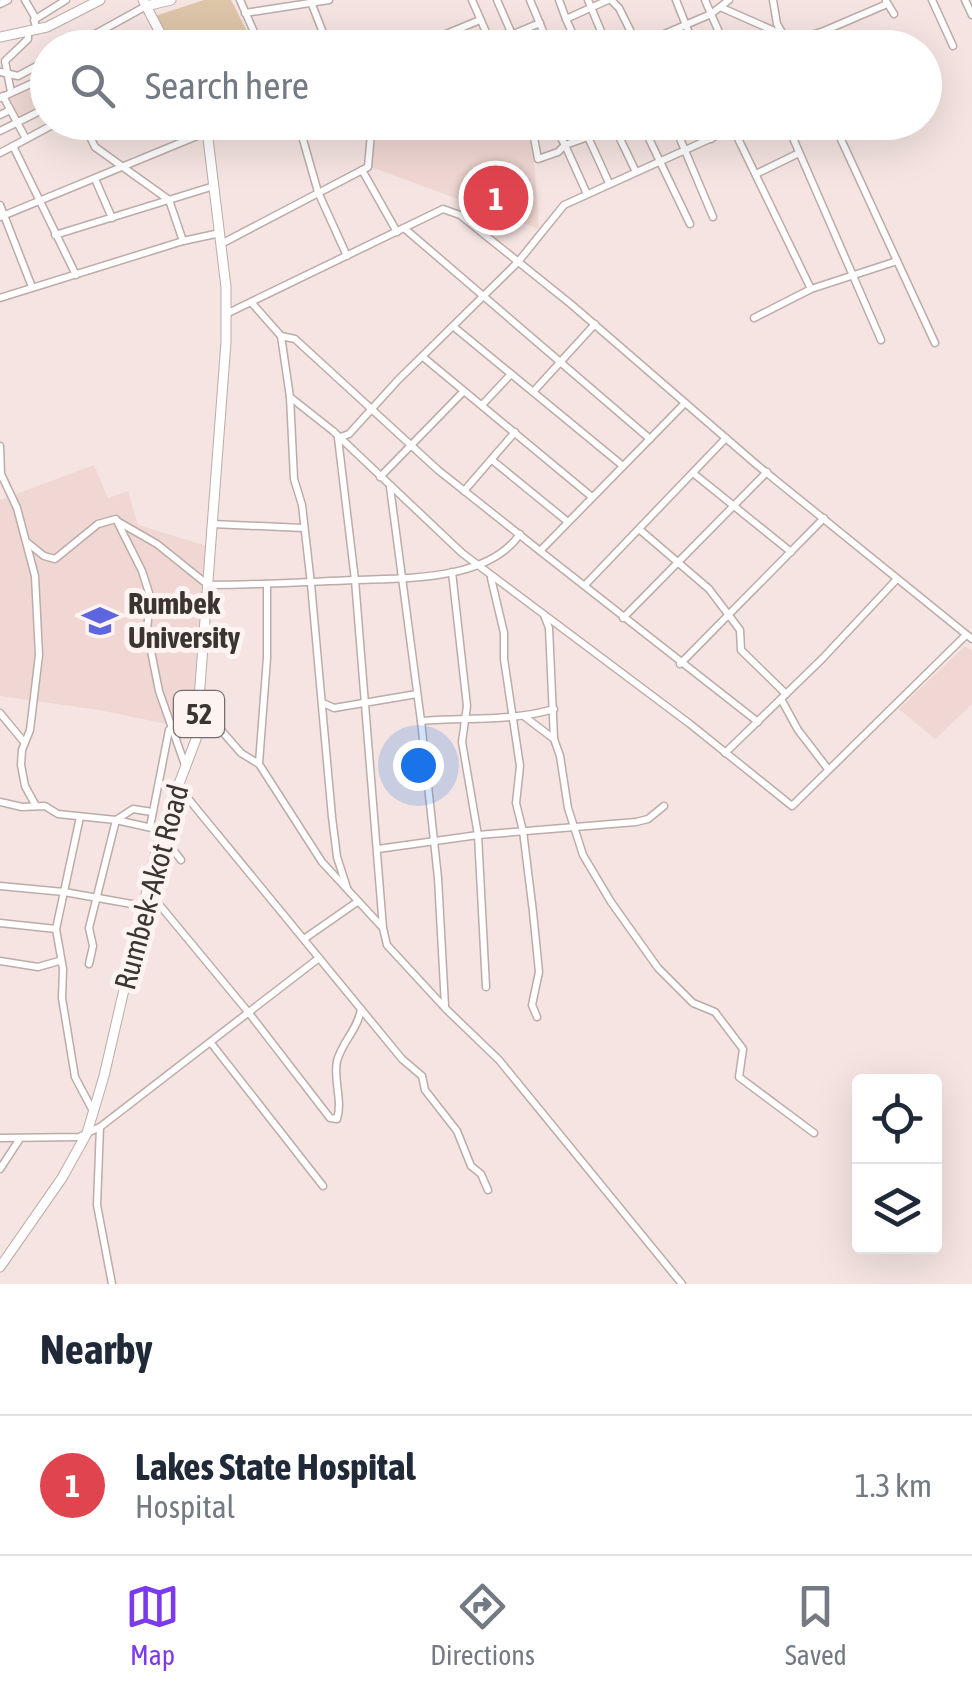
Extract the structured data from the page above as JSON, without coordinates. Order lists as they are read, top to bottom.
{
  "streets": {
    "main road": ["52", "Rumbek-Akot Road"]
  },
  "places": {
    "school or university": ["Rumbek University"]
  },
  "page": {
    "search": "Search here",
    "pins": "1",
    "heading": "Nearby",
    "list": [
      {
        "mark": "1",
        "name": "Lakes State Hospital",
        "note": "Hospital",
        "value": "1.3 km"
      }
    ],
    "nav": ["Map", "Directions", "Saved"]
  }
}
